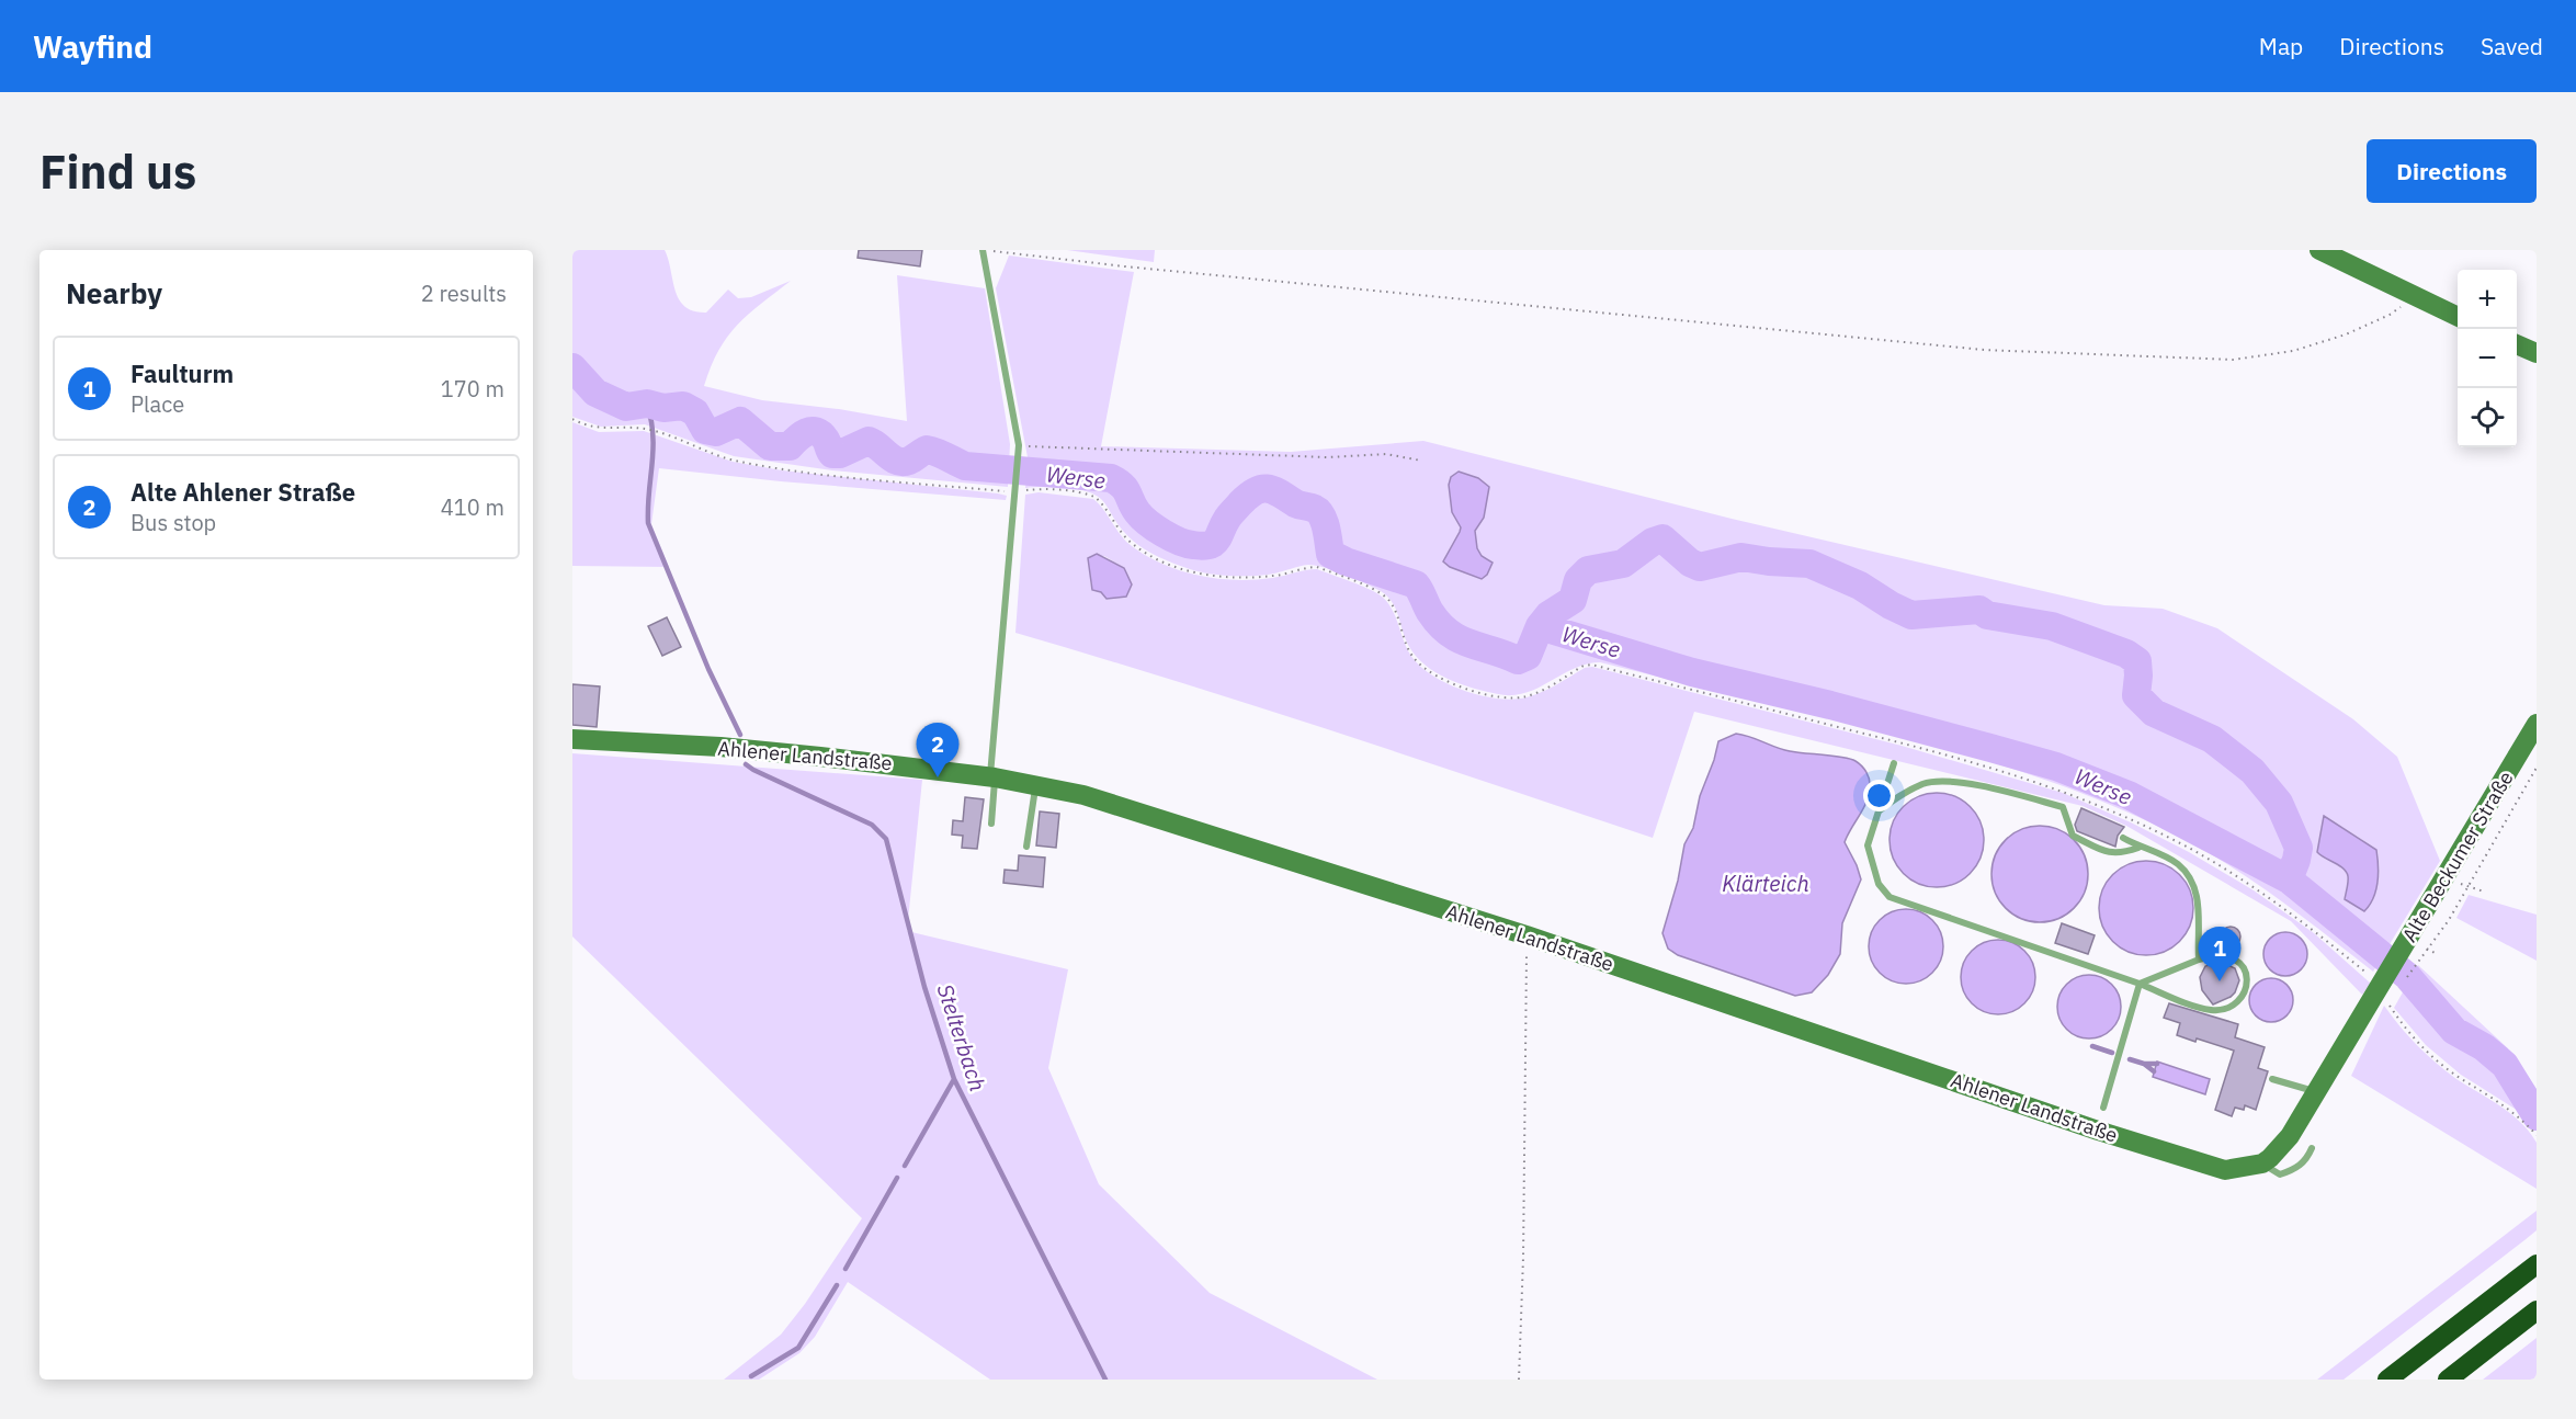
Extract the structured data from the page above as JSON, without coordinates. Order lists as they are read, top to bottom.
{
  "streets": {
    "street": ["Ahlener Landstraße", "Alte Beckumer Straße"]
  },
  "water": ["Werse", "Klärteich", "Stelterbach"],
  "page": {
    "header": "Wayfind",
    "nav": ["Map", "Directions", "Saved"],
    "buttons": "Directions",
    "title": "Find us",
    "heading": ["Nearby", "2 results"],
    "map_buttons": ["+", "−"],
    "list": [
      {
        "mark": "1",
        "name": "Faulturm",
        "note": "Place",
        "value": "170 m"
      },
      {
        "mark": "2",
        "name": "Alte Ahlener Straße",
        "note": "Bus stop",
        "value": "410 m"
      }
    ],
    "pins": ["2", "1"]
  }
}
